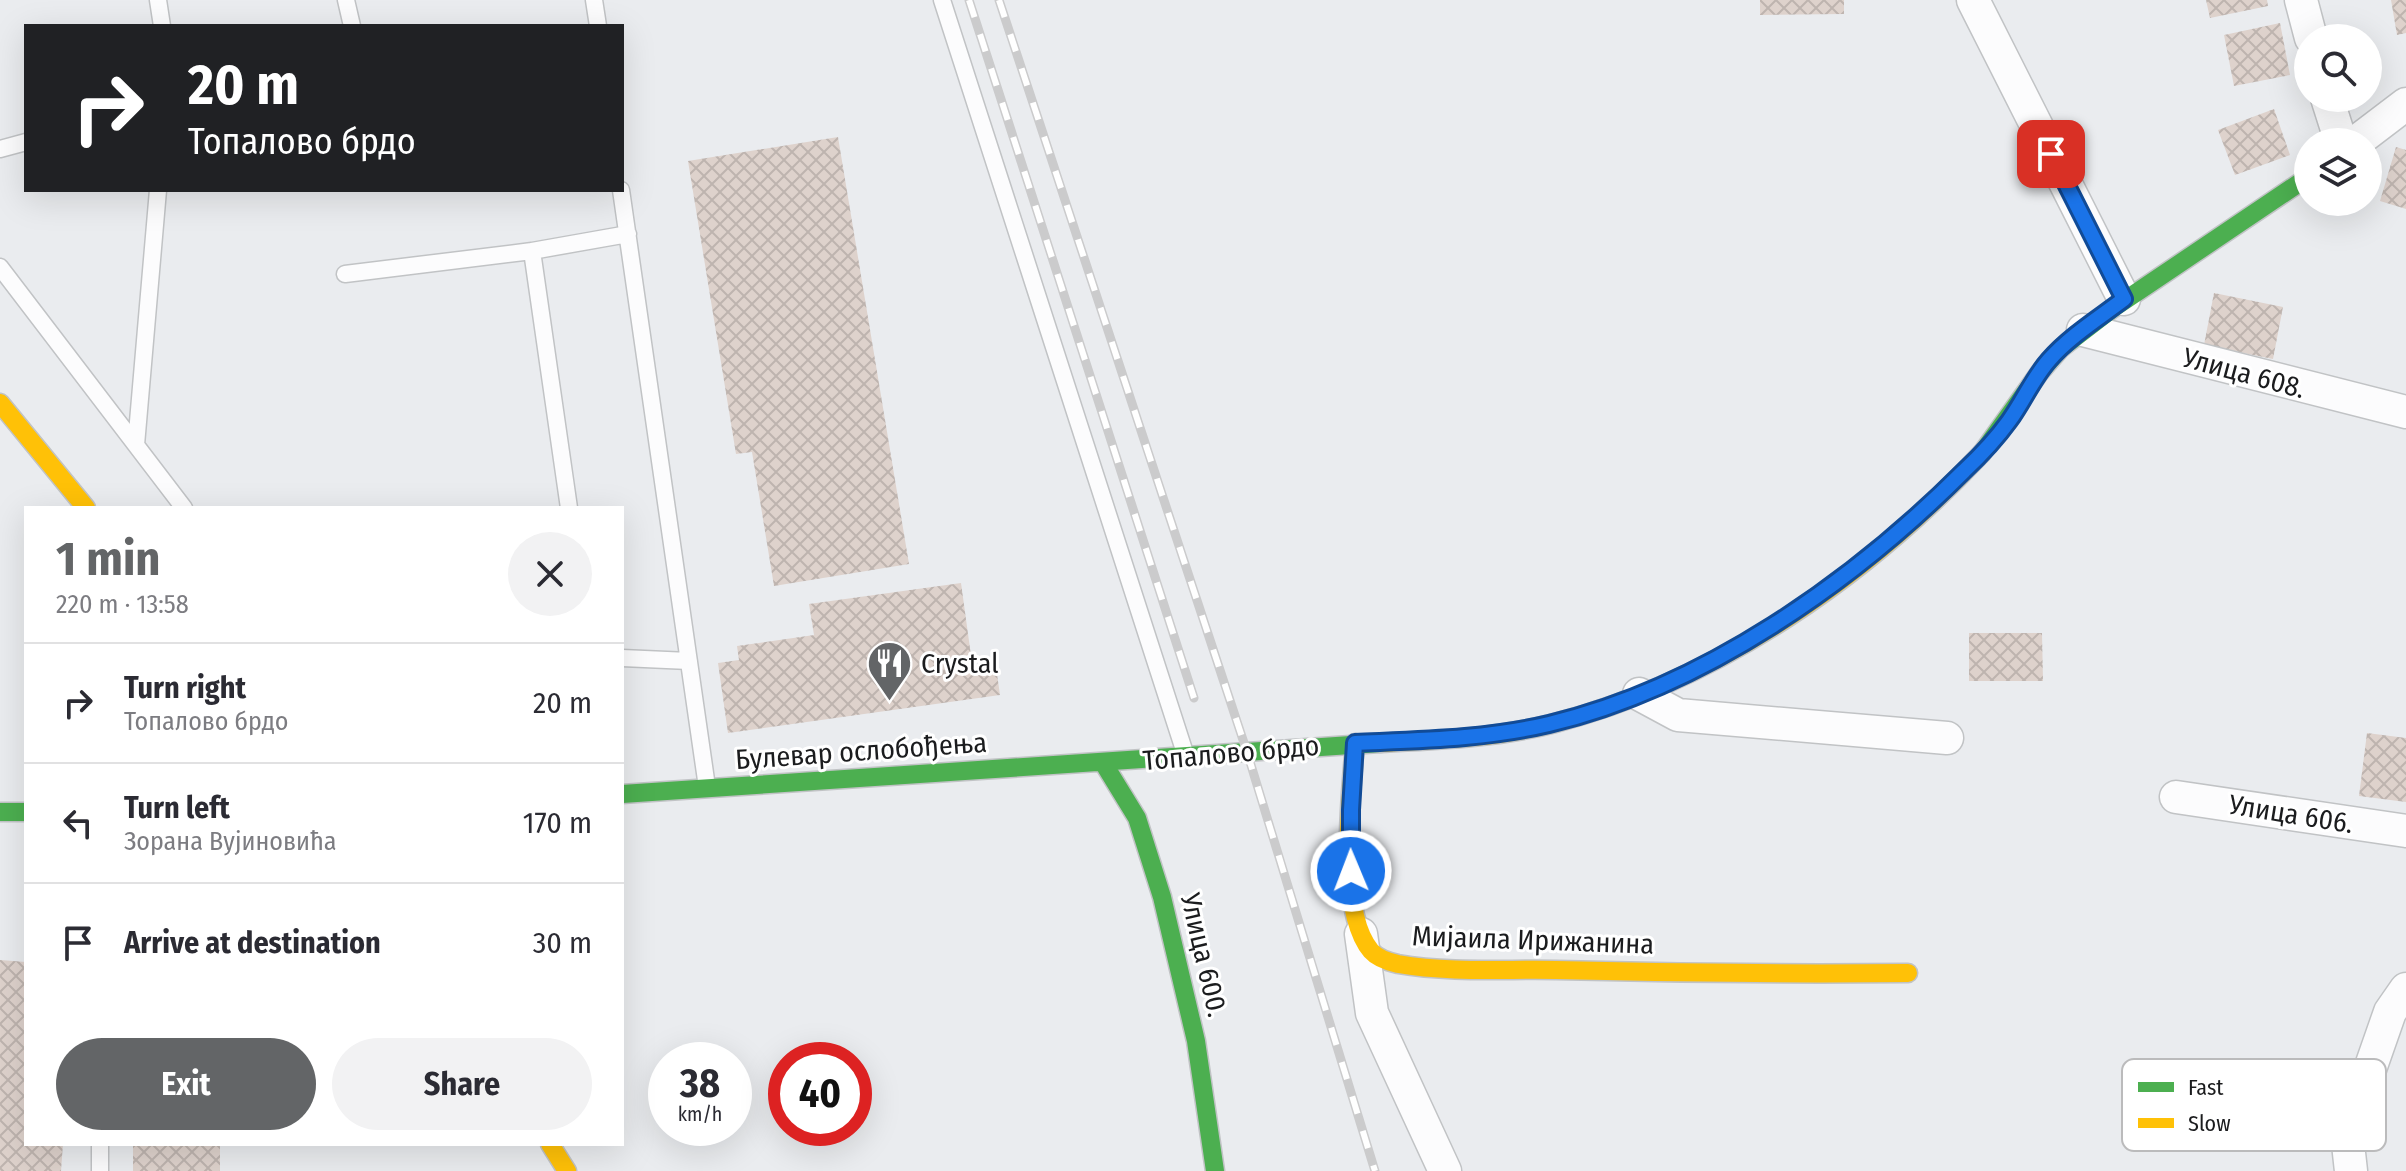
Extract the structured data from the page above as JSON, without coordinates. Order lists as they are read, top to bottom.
{
  "streets": {
    "street": [
      "Улица 608.",
      "Булевар ослобођења",
      "Топалово брдо",
      "Улица 606.",
      "Мијаила Ирижанина",
      "Улица 600."
    ]
  },
  "crossings": [
    ["Улица 608.", "Топалово брдо"],
    ["Булевар ослобођења", "Топалово брдо"],
    ["Булевар ослобођења", "Улица 600."],
    ["Топалово брдо", "Улица 600."]
  ],
  "places": {
    "restaurant": ["Crystal"]
  },
  "legend": ["Fast", "Slow"],
  "page": {
    "turn": ["20 m", "Топалово брдо"],
    "heading": ["1 min", "220 m · 13:58"],
    "list": [
      {
        "name": "Turn right",
        "note": "Топалово брдо",
        "value": "20 m"
      },
      {
        "name": "Turn left",
        "note": "Зорана Вујиновића",
        "value": "170 m"
      },
      {
        "name": "Arrive at destination",
        "value": "30 m"
      }
    ],
    "buttons": ["Exit", "Share"],
    "speed": "38 km/h",
    "limit": "40"
  }
}
